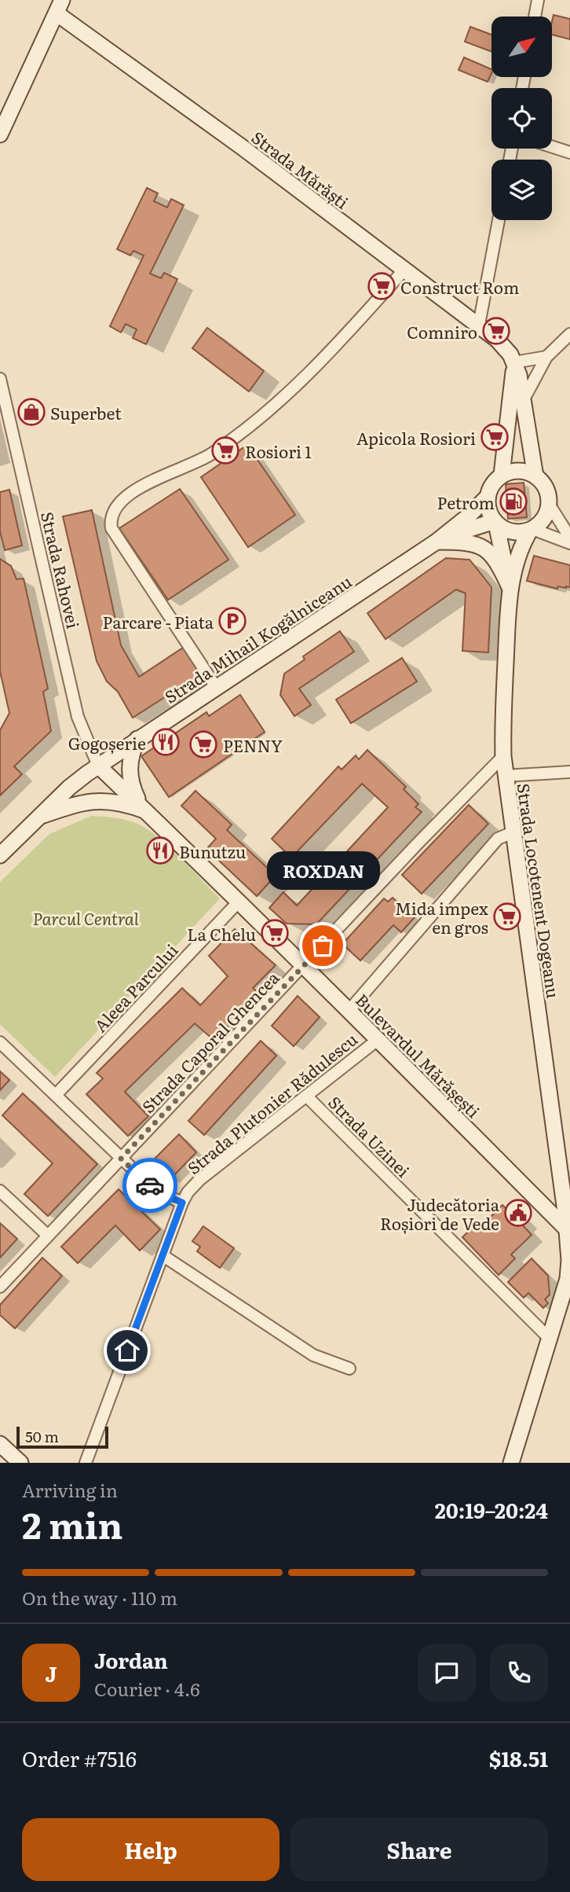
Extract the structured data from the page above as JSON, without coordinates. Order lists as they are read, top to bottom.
{
  "streets": {
    "main road": [
      "Strada Mărăști",
      "Strada Mihail Kogălniceanu",
      "Strada Locotenent Dogeanu",
      "Bulevardul Mărășești"
    ],
    "street": [
      "Strada Rahovei",
      "Aleea Parcului",
      "Strada Caporal Ghencea",
      "Strada Plutonier Rădulescu",
      "Strada Uzinei"
    ]
  },
  "crossings": [
    ["Strada Mărăști", "Strada Mihail Kogălniceanu"],
    ["Strada Mărăști", "Strada Locotenent Dogeanu"],
    ["Strada Rahovei", "Strada Mihail Kogălniceanu"],
    ["Strada Rahovei", "Bulevardul Mărășești"],
    ["Strada Mihail Kogălniceanu", "Strada Locotenent Dogeanu"],
    ["Strada Mihail Kogălniceanu", "Bulevardul Mărășești"],
    ["Strada Locotenent Dogeanu", "Strada Caporal Ghencea"],
    ["Strada Locotenent Dogeanu", "Bulevardul Mărășești"],
    ["Strada Locotenent Dogeanu", "Strada Uzinei"],
    ["Aleea Parcului", "Bulevardul Mărășești"],
    ["Strada Caporal Ghencea", "Bulevardul Mărășești"],
    ["Bulevardul Mărășești", "Strada Plutonier Rădulescu"],
    ["Strada Plutonier Rădulescu", "Strada Uzinei"]
  ],
  "parks": ["Parcul Central"],
  "places": {
    "supermarket": [
      "Construct Rom",
      "Comniro",
      "Apicola Rosiori",
      "Rosiori 1",
      "PENNY",
      "Mida impex en gros",
      "La Chelu"
    ],
    "shop": ["Superbet"],
    "fuel station": ["Petrom"],
    "parking": ["Parcare - Piata"],
    "restaurant": ["Gogoșerie", "Bunutzu"],
    "other": ["ROXDAN"],
    "public building": ["Judecătoria Roșiori de Vede"]
  },
  "scale_bar": "50 m",
  "north": "top right",
  "page": {
    "bubble": "ROXDAN",
    "scale": "50 m",
    "heading": ["2 min", "Arriving in", "20:19–20:24"],
    "panel": [
      "Jordan",
      "Courier · 4.6",
      "Order #7516",
      "$18.51"
    ],
    "bar": "On the way · 110 m",
    "round": "J",
    "buttons": ["Help", "Share"]
  }
}
